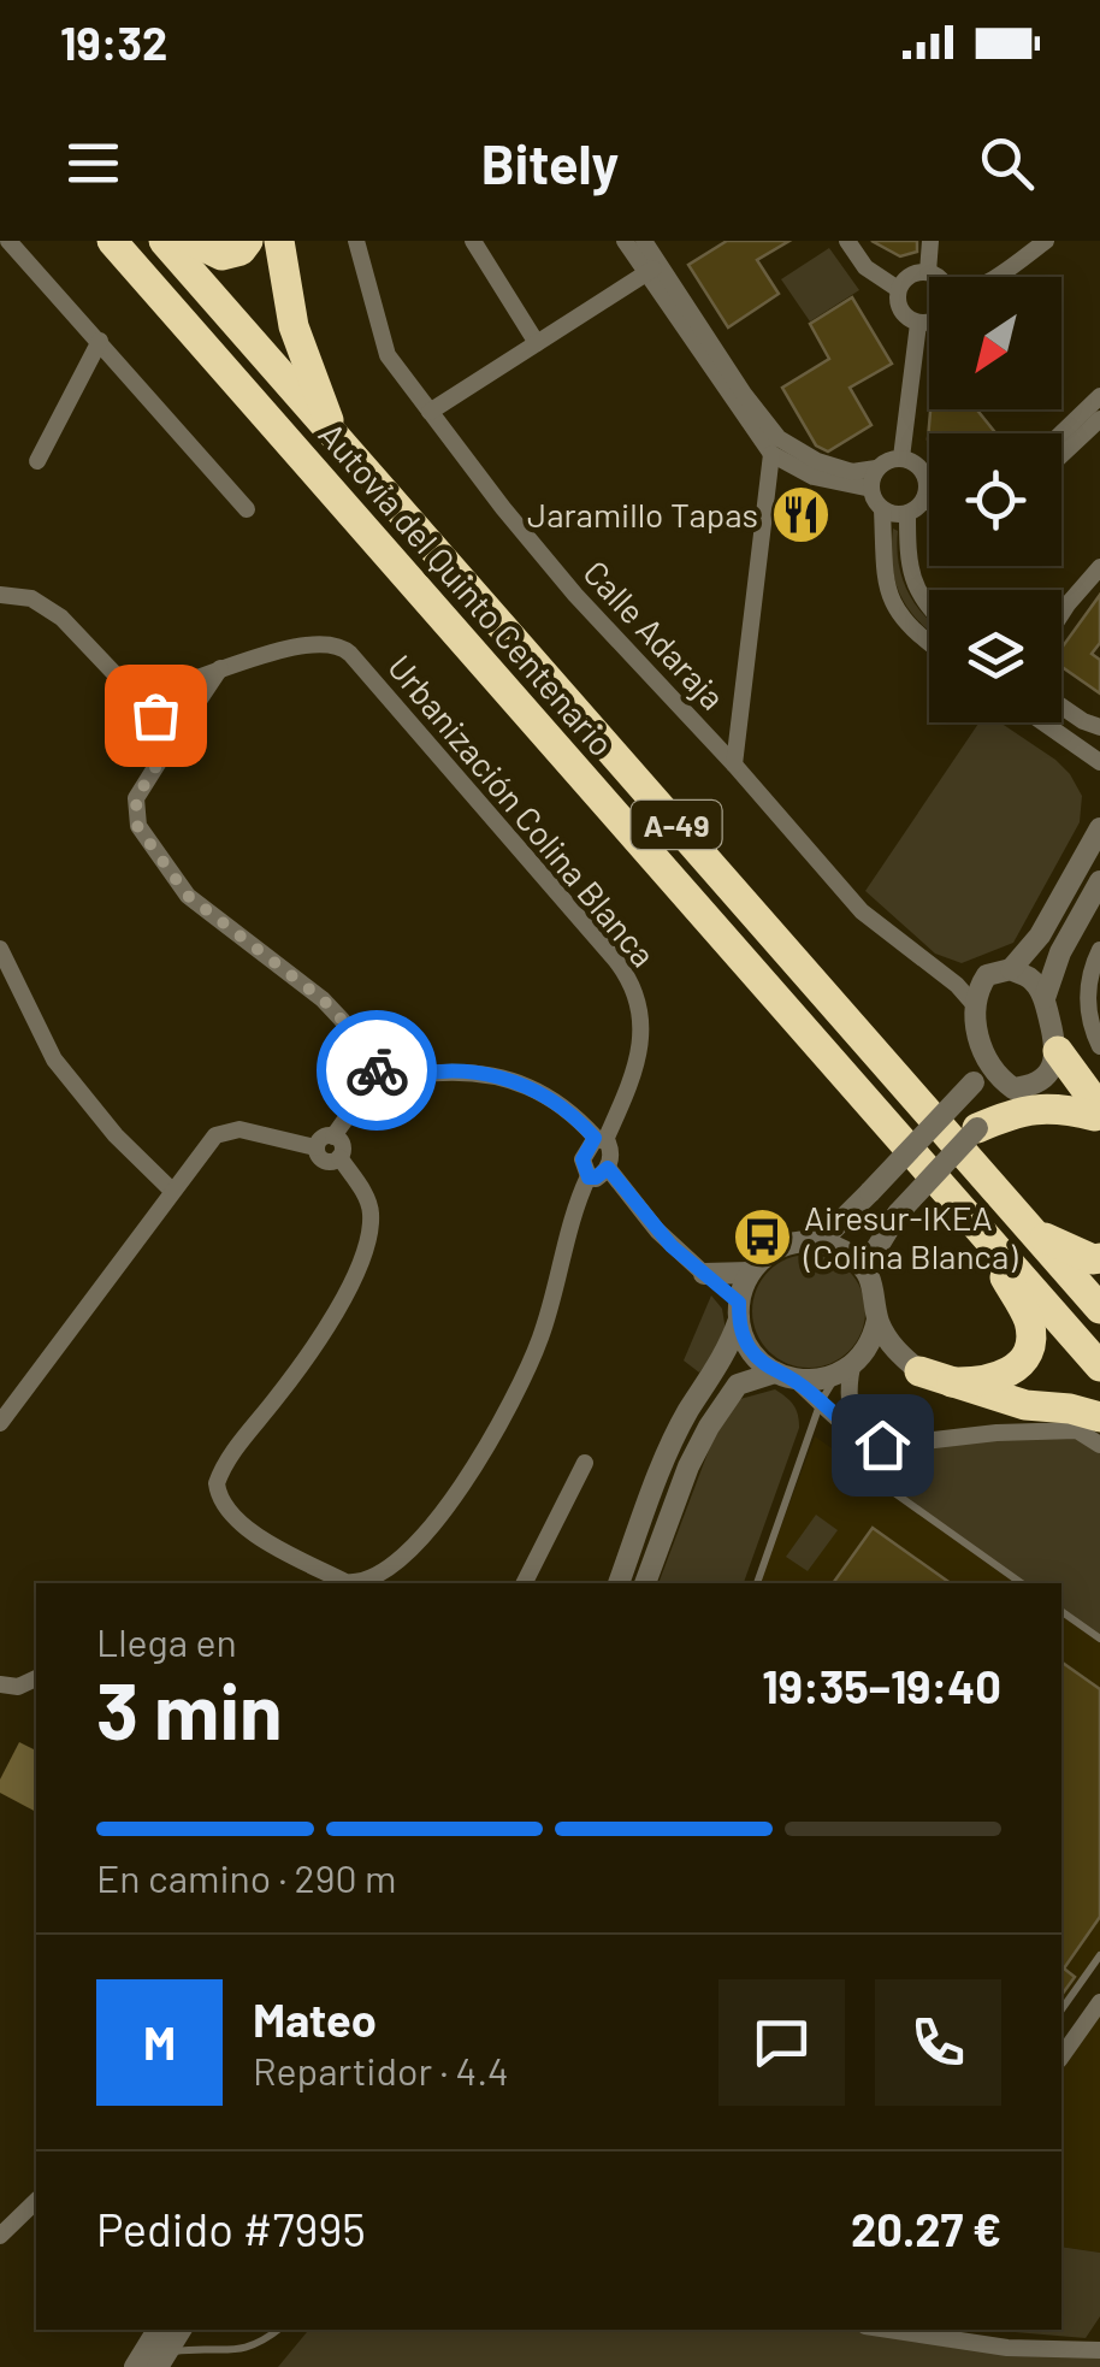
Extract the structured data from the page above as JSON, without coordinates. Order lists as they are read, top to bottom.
{
  "streets": {
    "highway": ["Autovía del Quinto Centenario", "A-49"],
    "street": ["Calle Adaraja", "Urbanización Colina Blanca"]
  },
  "places": {
    "restaurant": ["Jaramillo Tapas"],
    "bus stop": ["Airesur-IKEA (Colina Blanca)"]
  },
  "north": "bottom left",
  "page": {
    "status": "19:32",
    "header": "Bitely",
    "heading": ["3 min", "Llega en", "19:35–19:40"],
    "panel": [
      "Mateo",
      "Repartidor · 4.4",
      "Pedido #7995",
      "20.27 €"
    ],
    "bar": "En camino · 290 m",
    "round": "M"
  }
}
